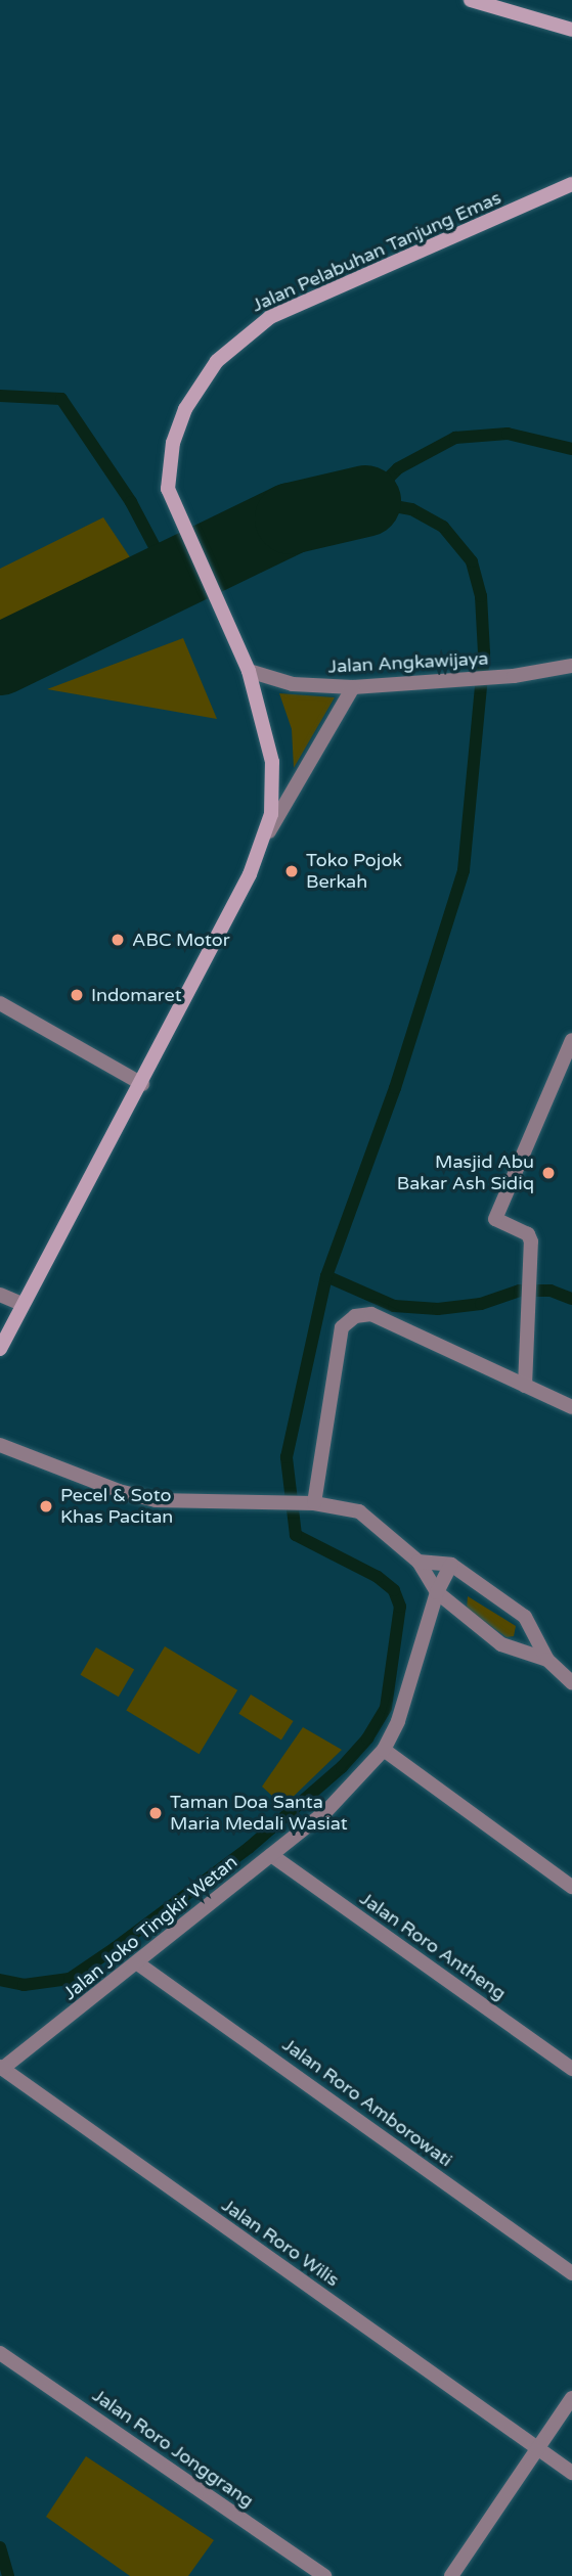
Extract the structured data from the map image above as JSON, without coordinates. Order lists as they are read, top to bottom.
{
  "streets": {
    "main road": ["Jalan Pelabuhan Tanjung Emas"],
    "street": [
      "Jalan Angkawijaya",
      "Jalan Joko Tingkir Wetan",
      "Jalan Roro Antheng",
      "Jalan Roro Amborowati",
      "Jalan Roro Wilis",
      "Jalan Roro Jonggrang"
    ]
  },
  "crossings": [
    ["Jalan Pelabuhan Tanjung Emas", "Jalan Angkawijaya"],
    ["Jalan Joko Tingkir Wetan", "Jalan Roro Antheng"],
    ["Jalan Joko Tingkir Wetan", "Jalan Roro Amborowati"],
    ["Jalan Joko Tingkir Wetan", "Jalan Roro Wilis"]
  ],
  "places": [
    "Toko Pojok Berkah",
    "ABC Motor",
    "Indomaret",
    "Masjid Abu Bakar Ash Sidiq",
    "Pecel & Soto Khas Pacitan",
    "Taman Doa Santa Maria Medali Wasiat"
  ]
}
